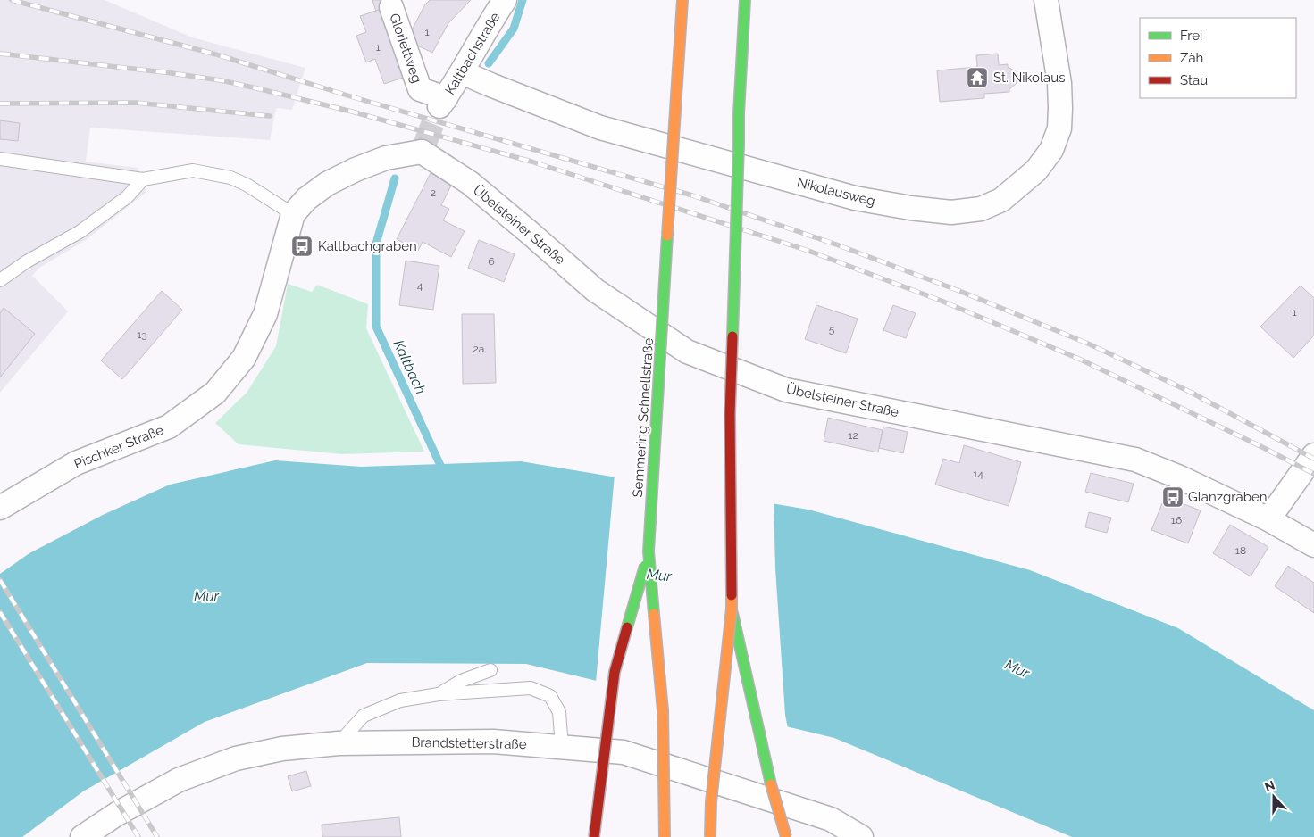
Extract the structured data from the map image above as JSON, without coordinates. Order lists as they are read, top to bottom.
{
  "streets": {
    "highway": ["Semmering Schnellstraße"],
    "street": [
      "Gloriettweg",
      "Kaltbachstraße",
      "Nikolausweg",
      "Übelsteiner Straße",
      "Pischker Straße",
      "Brandstetterstraße"
    ]
  },
  "crossings": [
    ["Gloriettweg", "Kaltbachstraße"],
    ["Kaltbachstraße", "Nikolausweg"],
    ["Übelsteiner Straße", "Pischker Straße"]
  ],
  "water": ["Kaltbach", "Mur"],
  "places": {
    "temple": ["St. Nikolaus"],
    "bus stop": ["Kaltbachgraben", "Glanzgraben"]
  },
  "house_numbers": [
    "1",
    "1",
    "2",
    "6",
    "4",
    "1",
    "5",
    "13",
    "2a",
    "12",
    "14",
    "16",
    "18"
  ],
  "legend": ["Frei", "Zäh", "Stau"],
  "north": "top"
}
